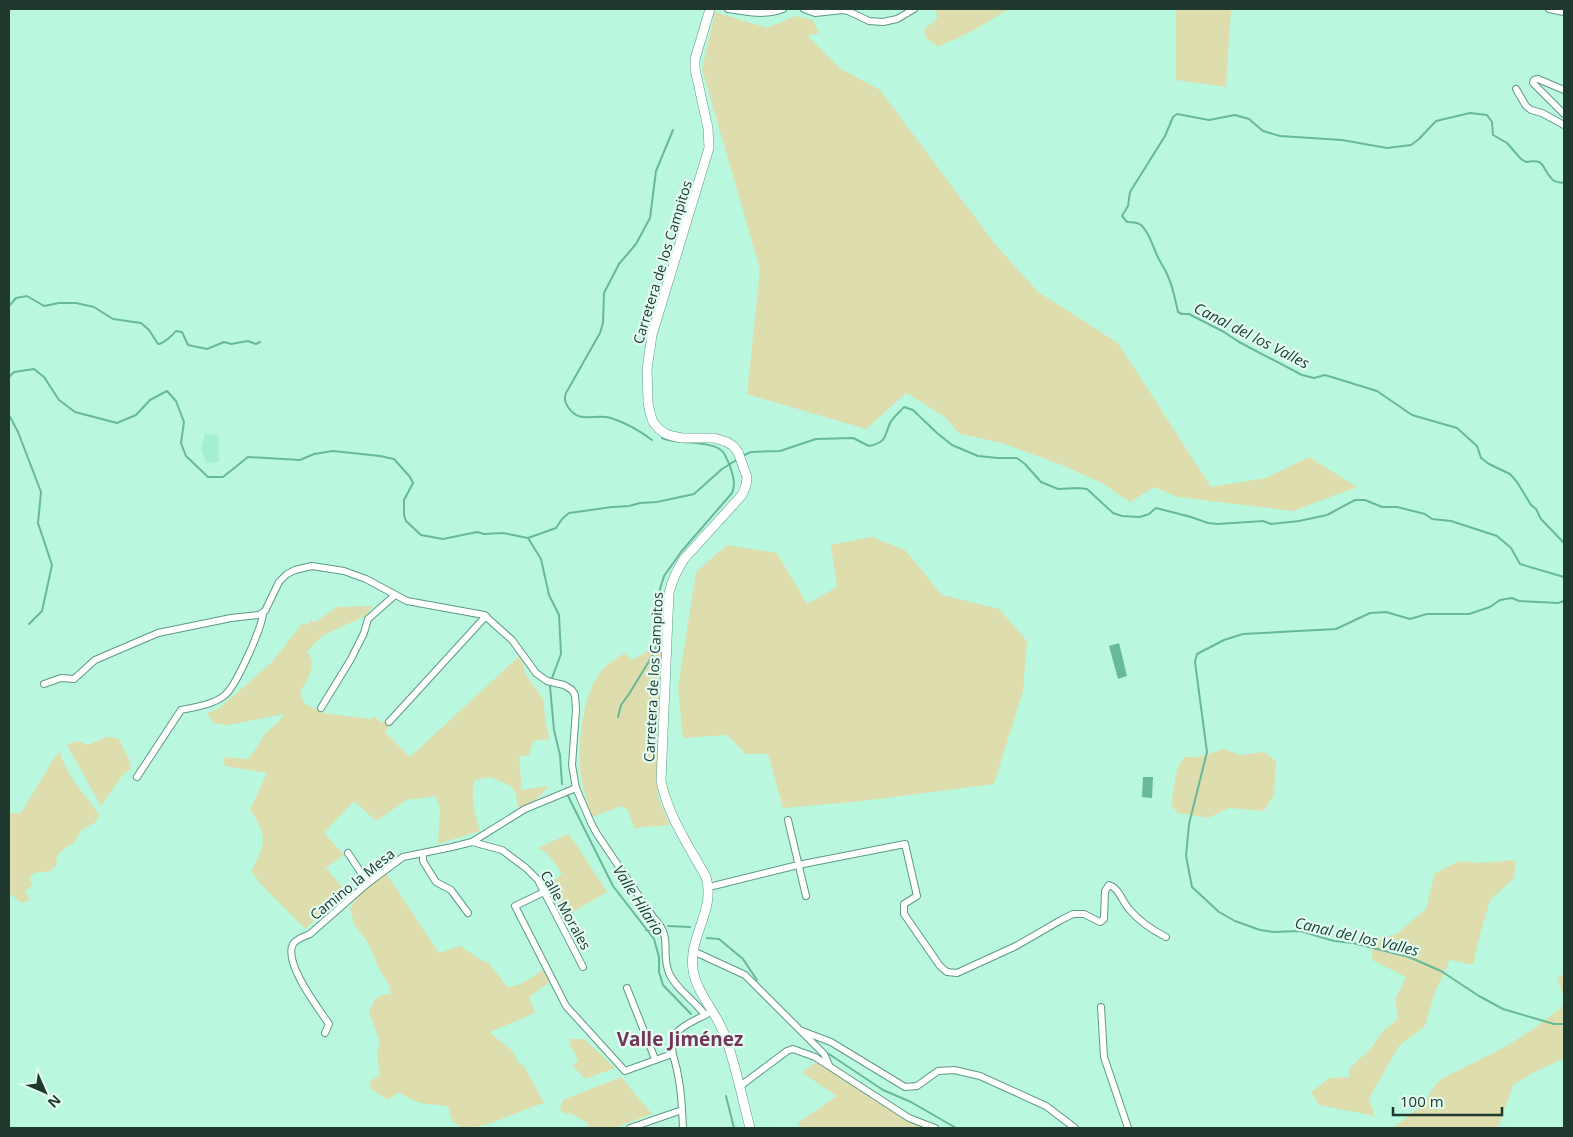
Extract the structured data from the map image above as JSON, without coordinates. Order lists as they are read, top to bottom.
{
  "streets": {
    "main road": ["Carretera de los Campitos"],
    "street": ["Camino la Mesa", "Calle Morales"]
  },
  "crossings": [
    ["Camino la Mesa", "Calle Morales"]
  ],
  "districts": ["Valle Jiménez"],
  "water": ["Canal del los Valles", "Valle Hilario"],
  "scale_bar": "100 m",
  "north": "bottom right"
}
